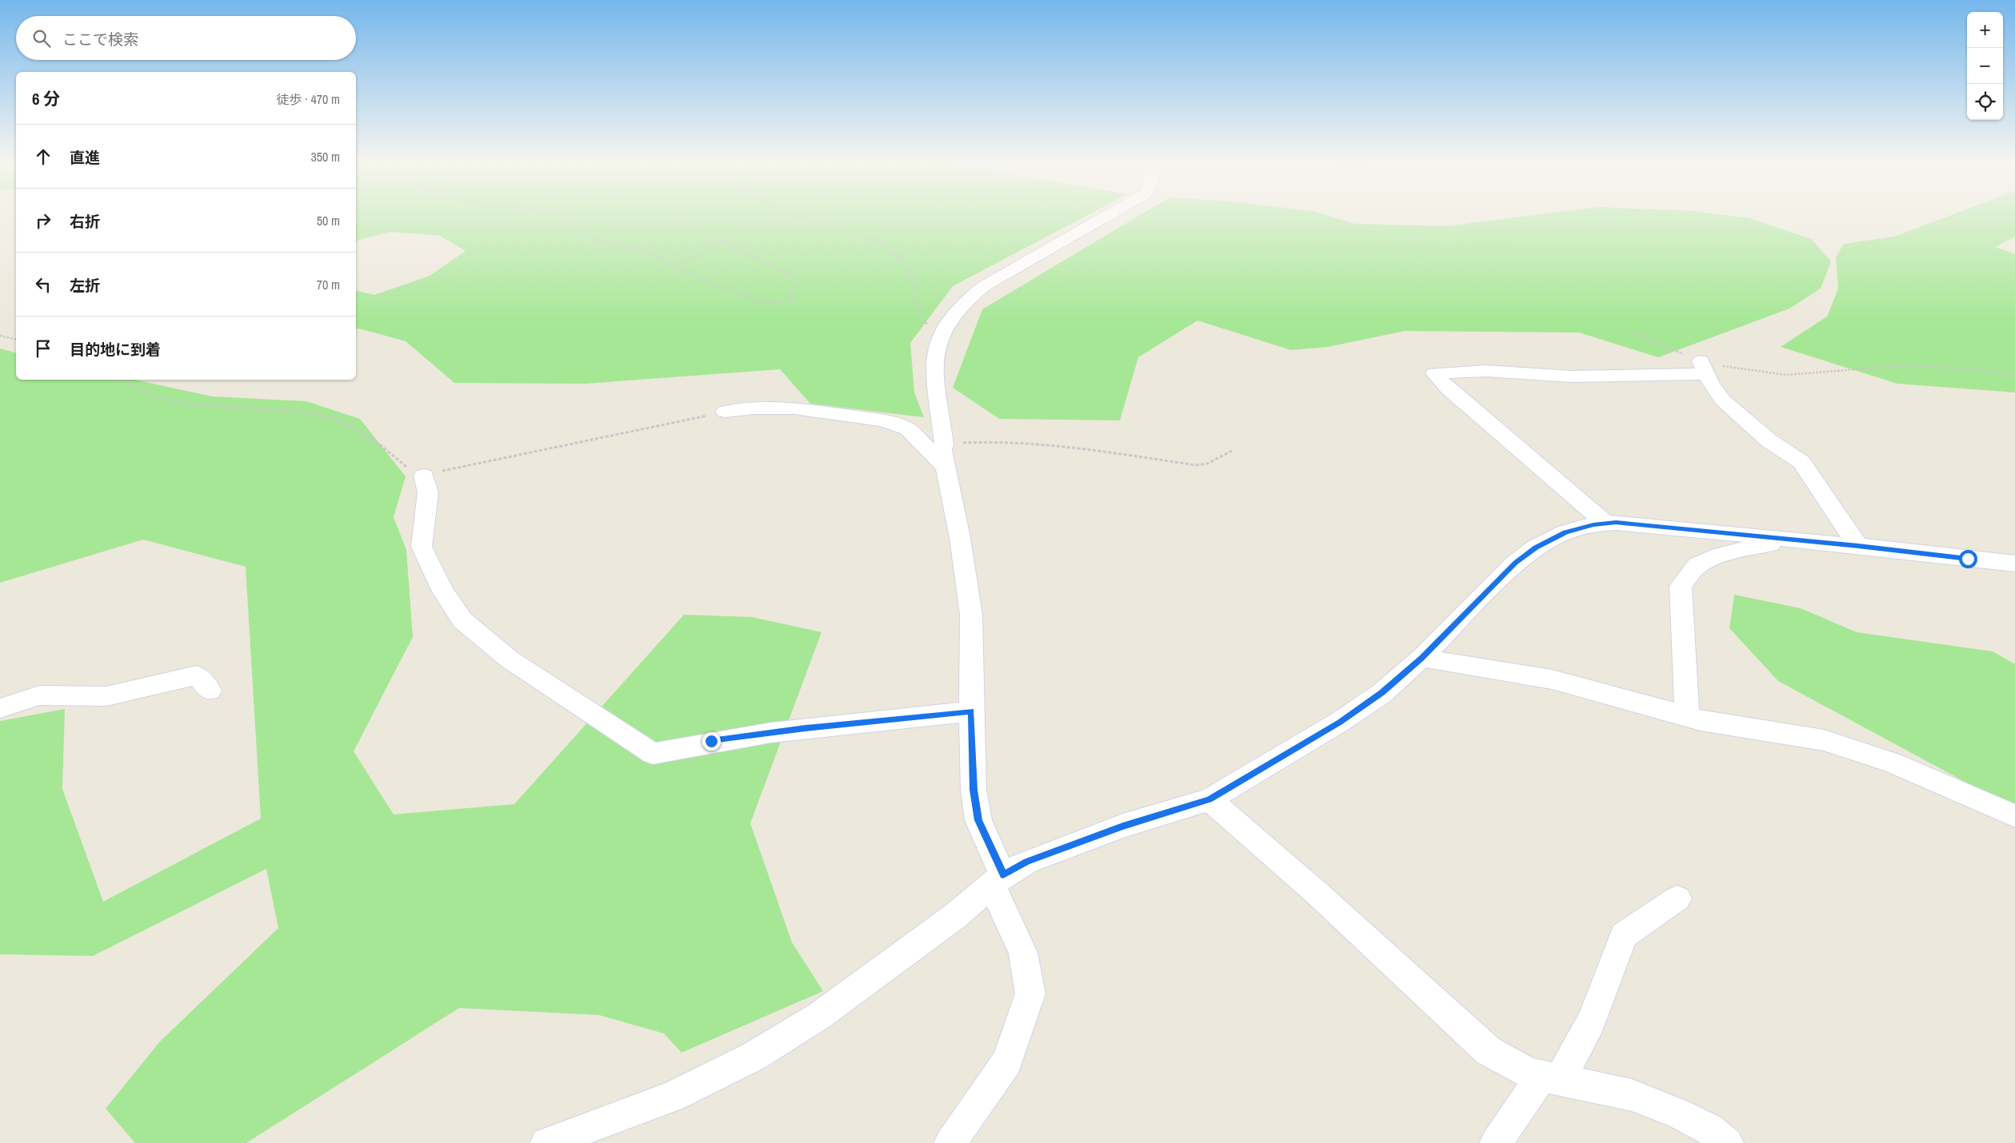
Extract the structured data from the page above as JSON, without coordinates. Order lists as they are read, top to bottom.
{
  "page": {
    "map_buttons": ["+", "−"],
    "search": "ここで検索",
    "heading": ["6 分", "徒歩 · 470 m"],
    "list": [
      ["直進", "350 m"],
      ["右折", "50 m"],
      ["左折", "70 m"],
      "目的地に到着"
    ]
  }
}
